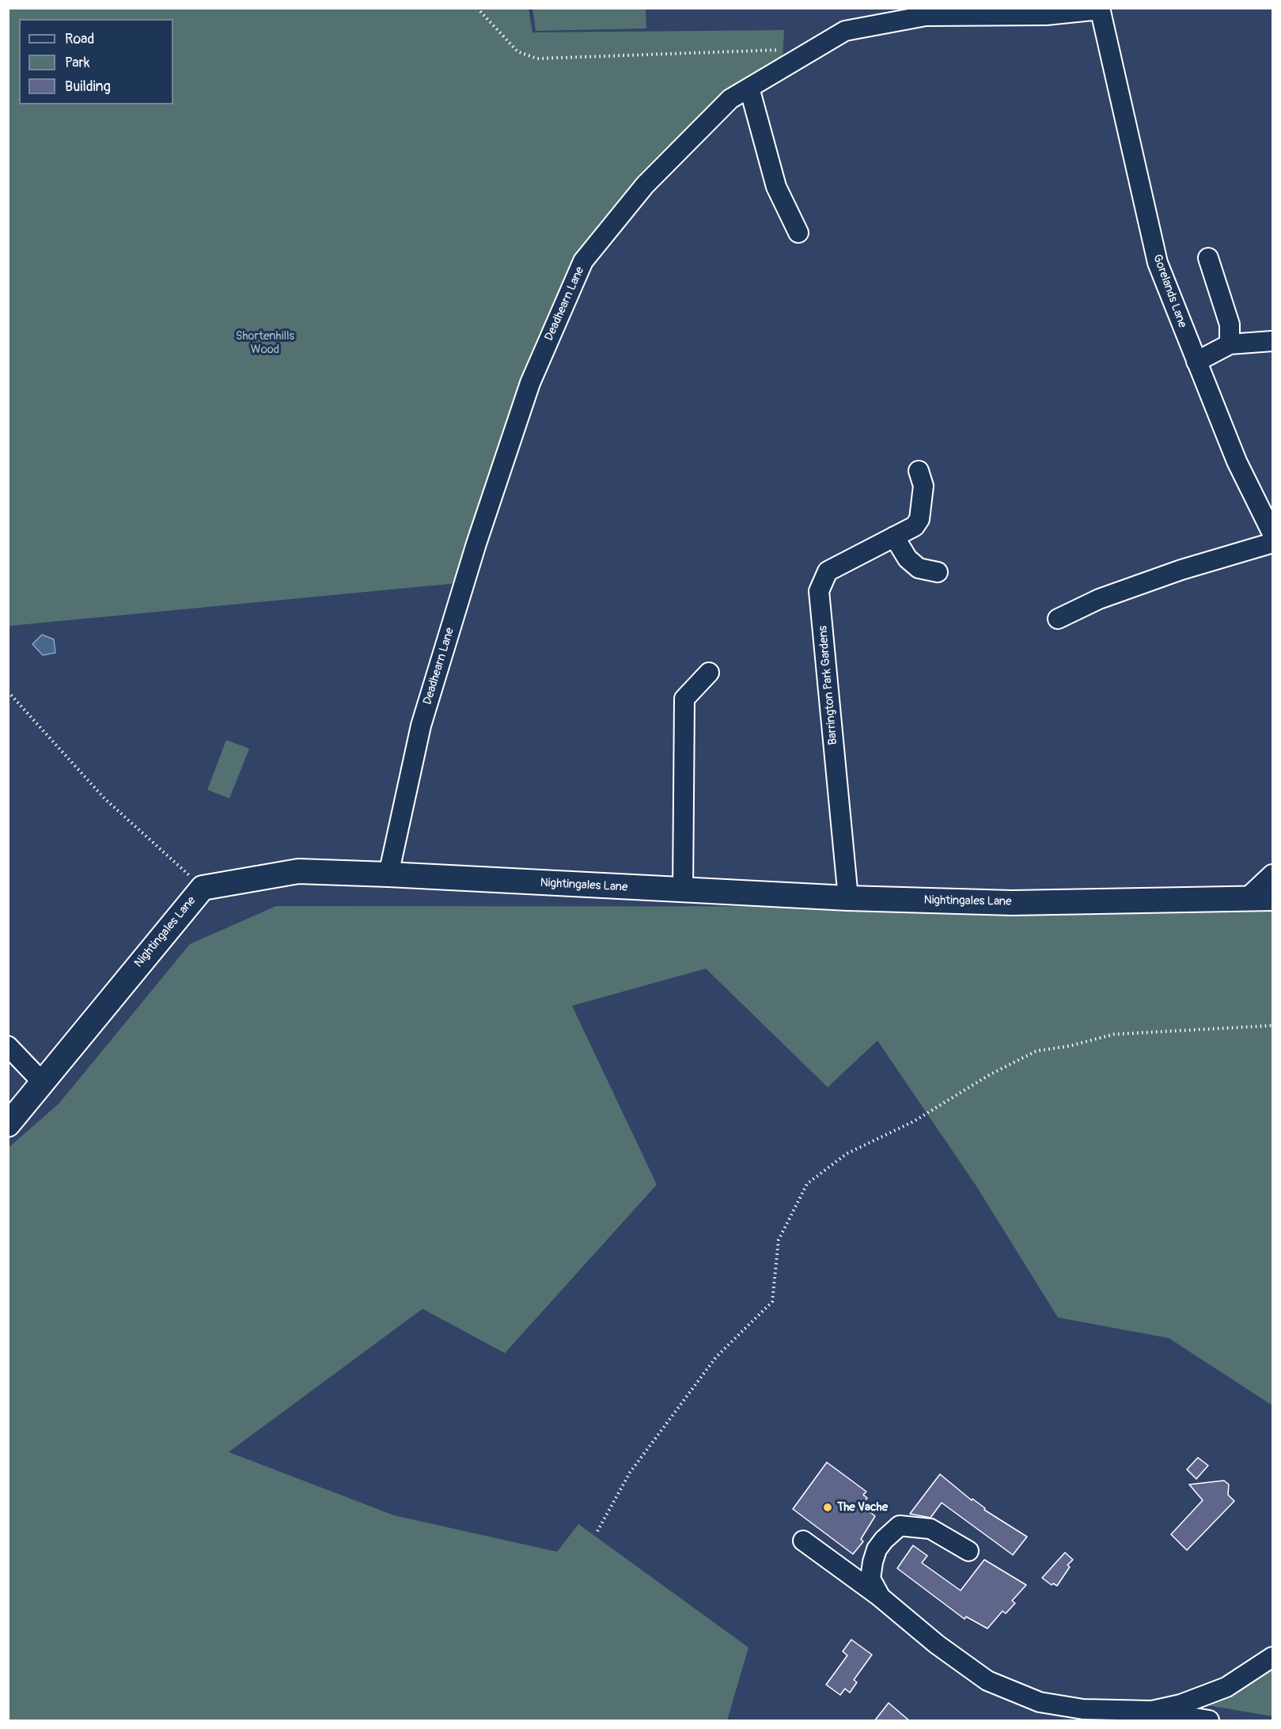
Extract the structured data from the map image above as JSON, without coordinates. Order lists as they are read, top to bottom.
{
  "streets": {
    "main road": ["Nightingales Lane"],
    "street": ["Gorelands Lane", "Deadhearn Lane", "Barrington Park Gardens"]
  },
  "crossings": [
    ["Gorelands Lane", "Deadhearn Lane"],
    ["Deadhearn Lane", "Nightingales Lane"],
    ["Barrington Park Gardens", "Nightingales Lane"]
  ],
  "parks": ["Shortenhills Wood"],
  "places": ["The Vache"],
  "legend": ["Road", "Park", "Building"]
}
